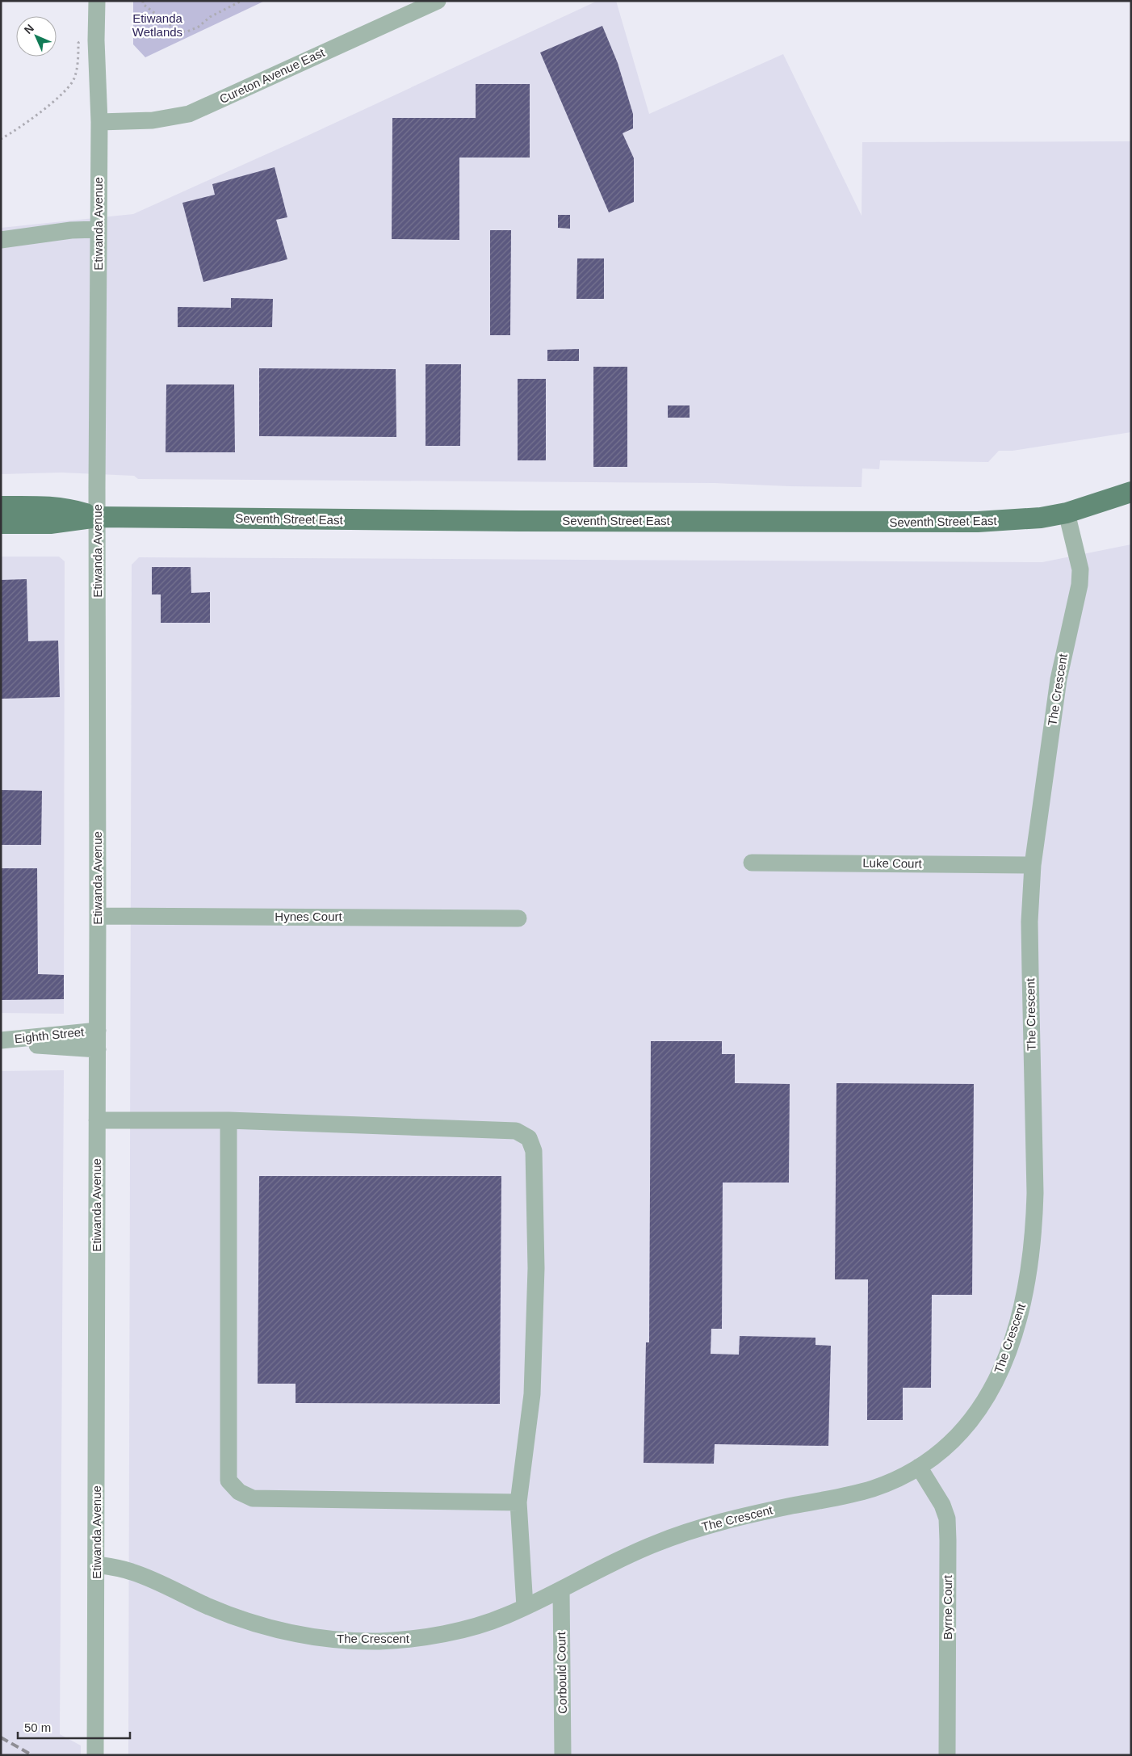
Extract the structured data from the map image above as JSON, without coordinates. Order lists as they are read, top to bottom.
{
  "streets": {
    "main road": ["Seventh Street East"],
    "street": [
      "Cureton Avenue East",
      "Etiwanda Avenue",
      "The Crescent",
      "Luke Court",
      "Hynes Court",
      "Eighth Street",
      "Byrne Court",
      "Corbould Court"
    ]
  },
  "crossings": [
    ["Cureton Avenue East", "Etiwanda Avenue"],
    ["Etiwanda Avenue", "Seventh Street East"],
    ["Etiwanda Avenue", "The Crescent"],
    ["Etiwanda Avenue", "Hynes Court"],
    ["Etiwanda Avenue", "Eighth Street"],
    ["Seventh Street East", "The Crescent"],
    ["The Crescent", "Luke Court"],
    ["The Crescent", "Byrne Court"],
    ["The Crescent", "Corbould Court"]
  ],
  "parks": ["Etiwanda Wetlands"],
  "scale_bar": "50 m",
  "north": "top left"
}
